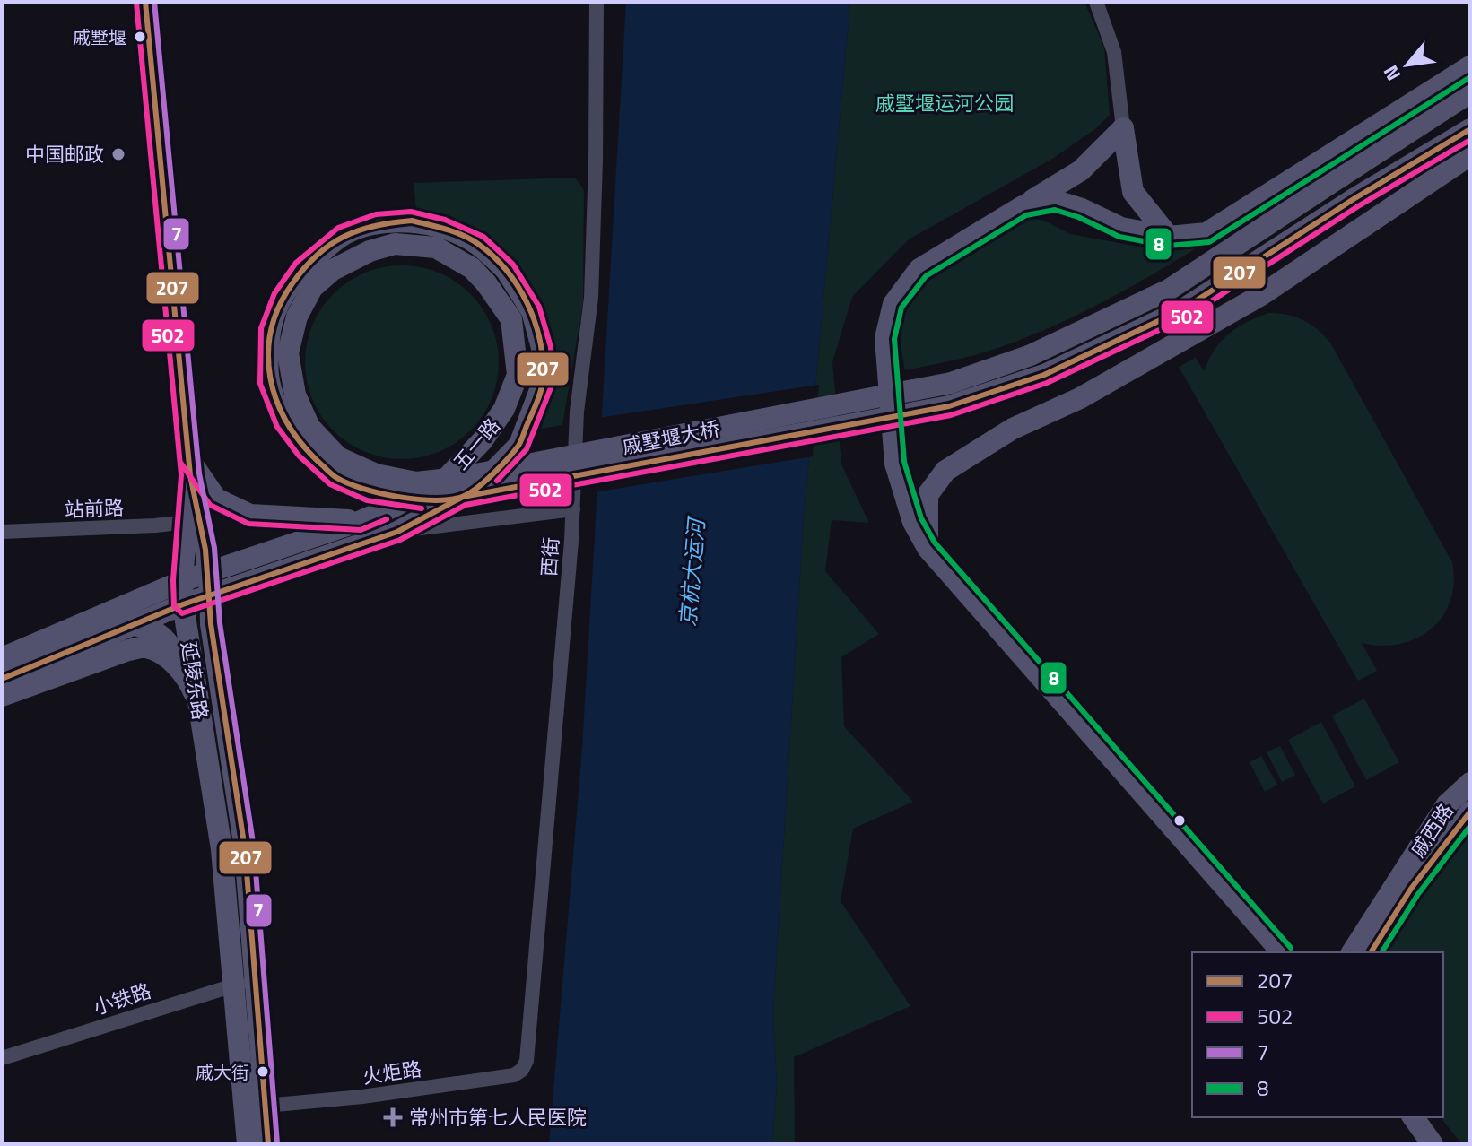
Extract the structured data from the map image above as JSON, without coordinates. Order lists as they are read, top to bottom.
{
  "streets": {
    "main road": [
      "戚墅堰大桥",
      "五一路",
      "延陵东路",
      "戚西路"
    ],
    "street": [
      "站前路",
      "西街",
      "小铁路",
      "火炬路"
    ]
  },
  "crossings": [
    ["戚墅堰大桥", "五一路"],
    ["五一路", "延陵东路"],
    ["站前路", "延陵东路"],
    ["西街", "火炬路"],
    ["延陵东路", "小铁路"],
    ["延陵东路", "火炬路"]
  ],
  "water": ["京杭大运河"],
  "parks": ["戚墅堰运河公园"],
  "places": {
    "other": ["戚墅堰", "中国邮政", "戚大街"],
    "health": ["常州市第七人民医院"]
  },
  "lines": [
    "transit line 207",
    "transit line 7",
    "transit line 502",
    "transit line 8"
  ],
  "legend": [
    "207",
    "502",
    "7",
    "8"
  ],
  "north": "bottom left"
}
